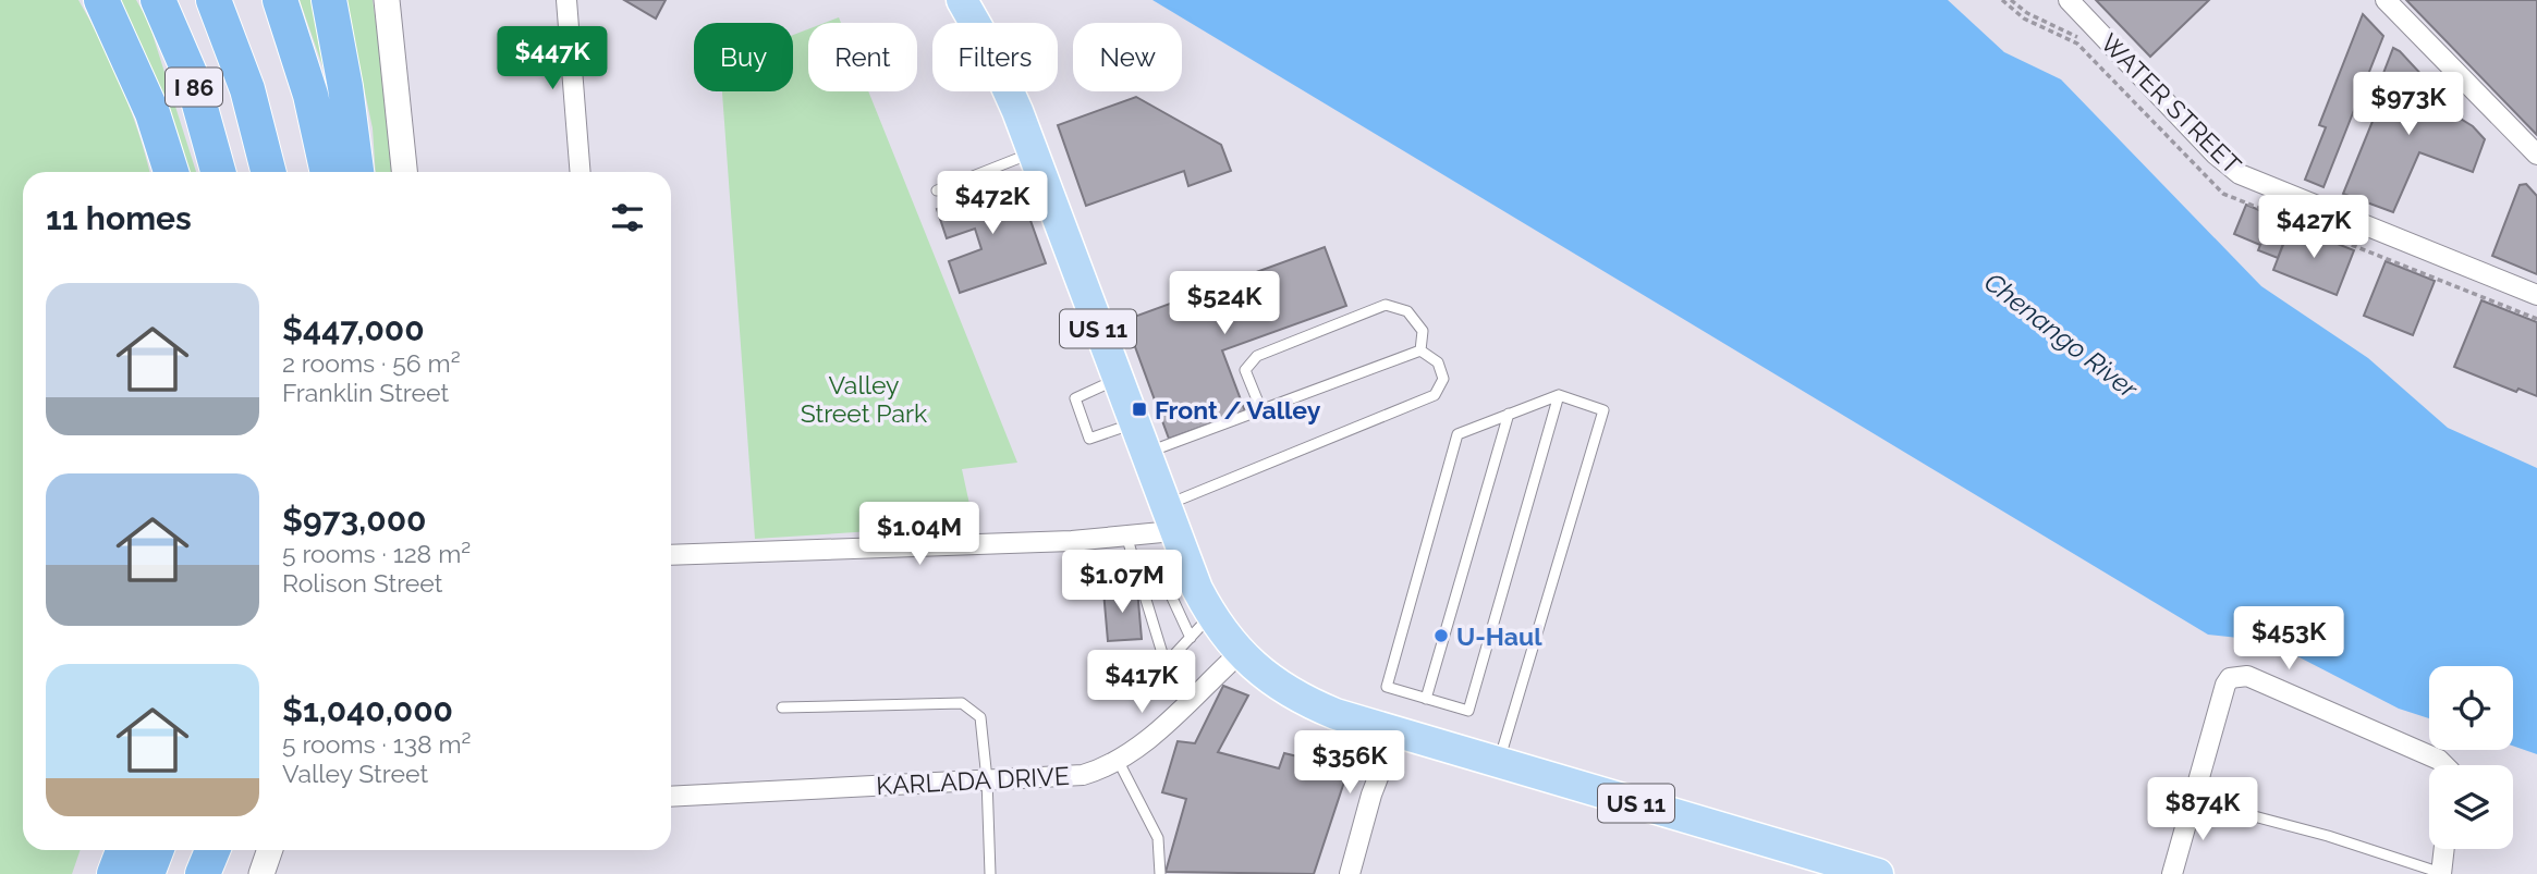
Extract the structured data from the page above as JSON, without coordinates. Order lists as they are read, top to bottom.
{
  "streets": {
    "highway": ["I 86"],
    "main road": ["US 11"],
    "street": ["WATER STREET", "KARLADA DRIVE"]
  },
  "crossings": [
    ["US 11", "KARLADA DRIVE"]
  ],
  "water": ["Chenango River"],
  "parks": ["Valley Street Park"],
  "places": {
    "transit": ["Front / Valley"],
    "other": ["U-Haul"]
  },
  "page": {
    "chip": [
      "Buy",
      "Rent",
      "Filters",
      "New"
    ],
    "price": [
      "$447K",
      "$973K",
      "$472K",
      "$427K",
      "$524K",
      "$1.04M",
      "$1.07M",
      "$453K",
      "$417K",
      "$356K",
      "$874K"
    ],
    "heading": "11 homes",
    "list": [
      {
        "name": "$447,000",
        "note": "2 rooms · 56 m² · Franklin Street"
      },
      {
        "name": "$973,000",
        "note": "5 rooms · 128 m² · Rolison Street"
      },
      {
        "name": "$1,040,000",
        "note": "5 rooms · 138 m² · Valley Street"
      }
    ]
  }
}
